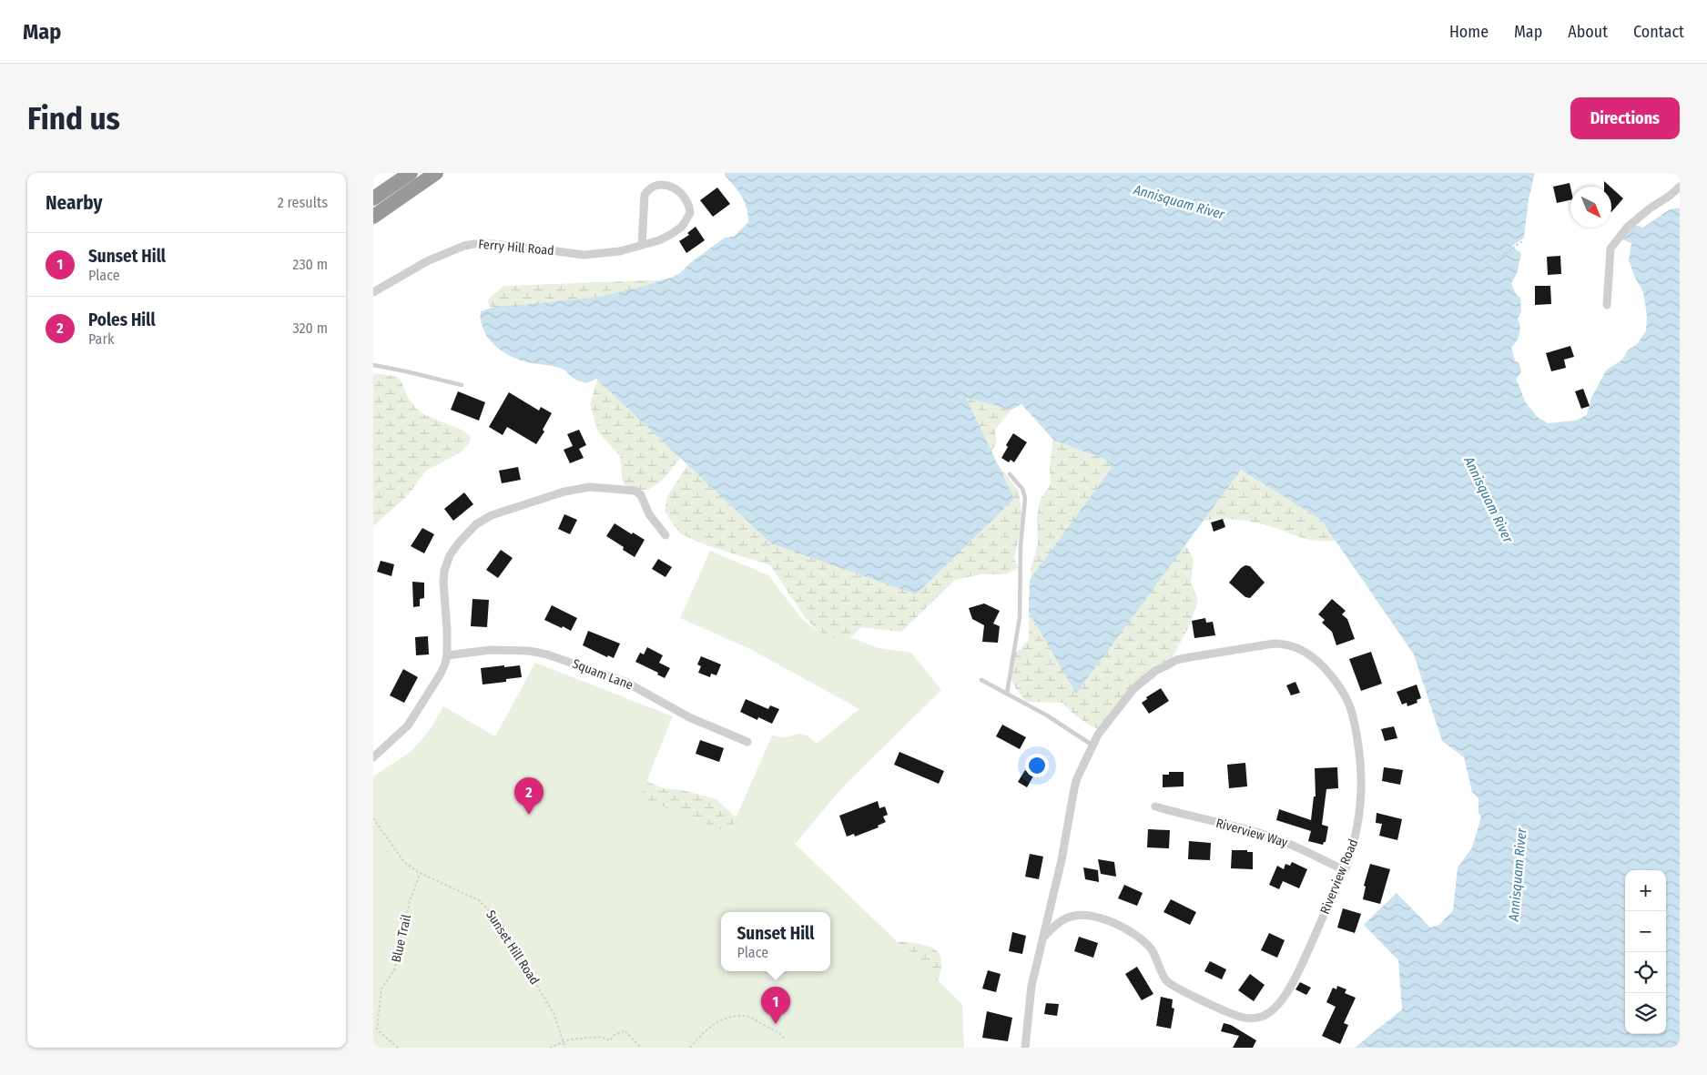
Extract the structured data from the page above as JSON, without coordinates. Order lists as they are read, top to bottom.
{
  "streets": {
    "street": [
      "Ferry Hill Road",
      "Squam Lane",
      "Riverview Way",
      "Riverview Road"
    ],
    "path": ["Blue Trail", "Sunset Hill Road"]
  },
  "crossings": [
    ["Riverview Way", "Riverview Road"],
    ["Blue Trail", "Sunset Hill Road"]
  ],
  "water": ["Annisquam River"],
  "north": "bottom right",
  "page": {
    "header": "Map",
    "nav": [
      "Home",
      "Map",
      "About",
      "Contact"
    ],
    "buttons": "Directions",
    "title": "Find us",
    "heading": ["Nearby", "2 results"],
    "list": [
      {
        "mark": "1",
        "name": "Sunset Hill",
        "note": "Place",
        "value": "230 m"
      },
      {
        "mark": "2",
        "name": "Poles Hill",
        "note": "Park",
        "value": "320 m"
      }
    ],
    "pins": ["2", "1"],
    "map_buttons": ["+", "−"],
    "popup": ["Sunset Hill", "Place"]
  }
}
